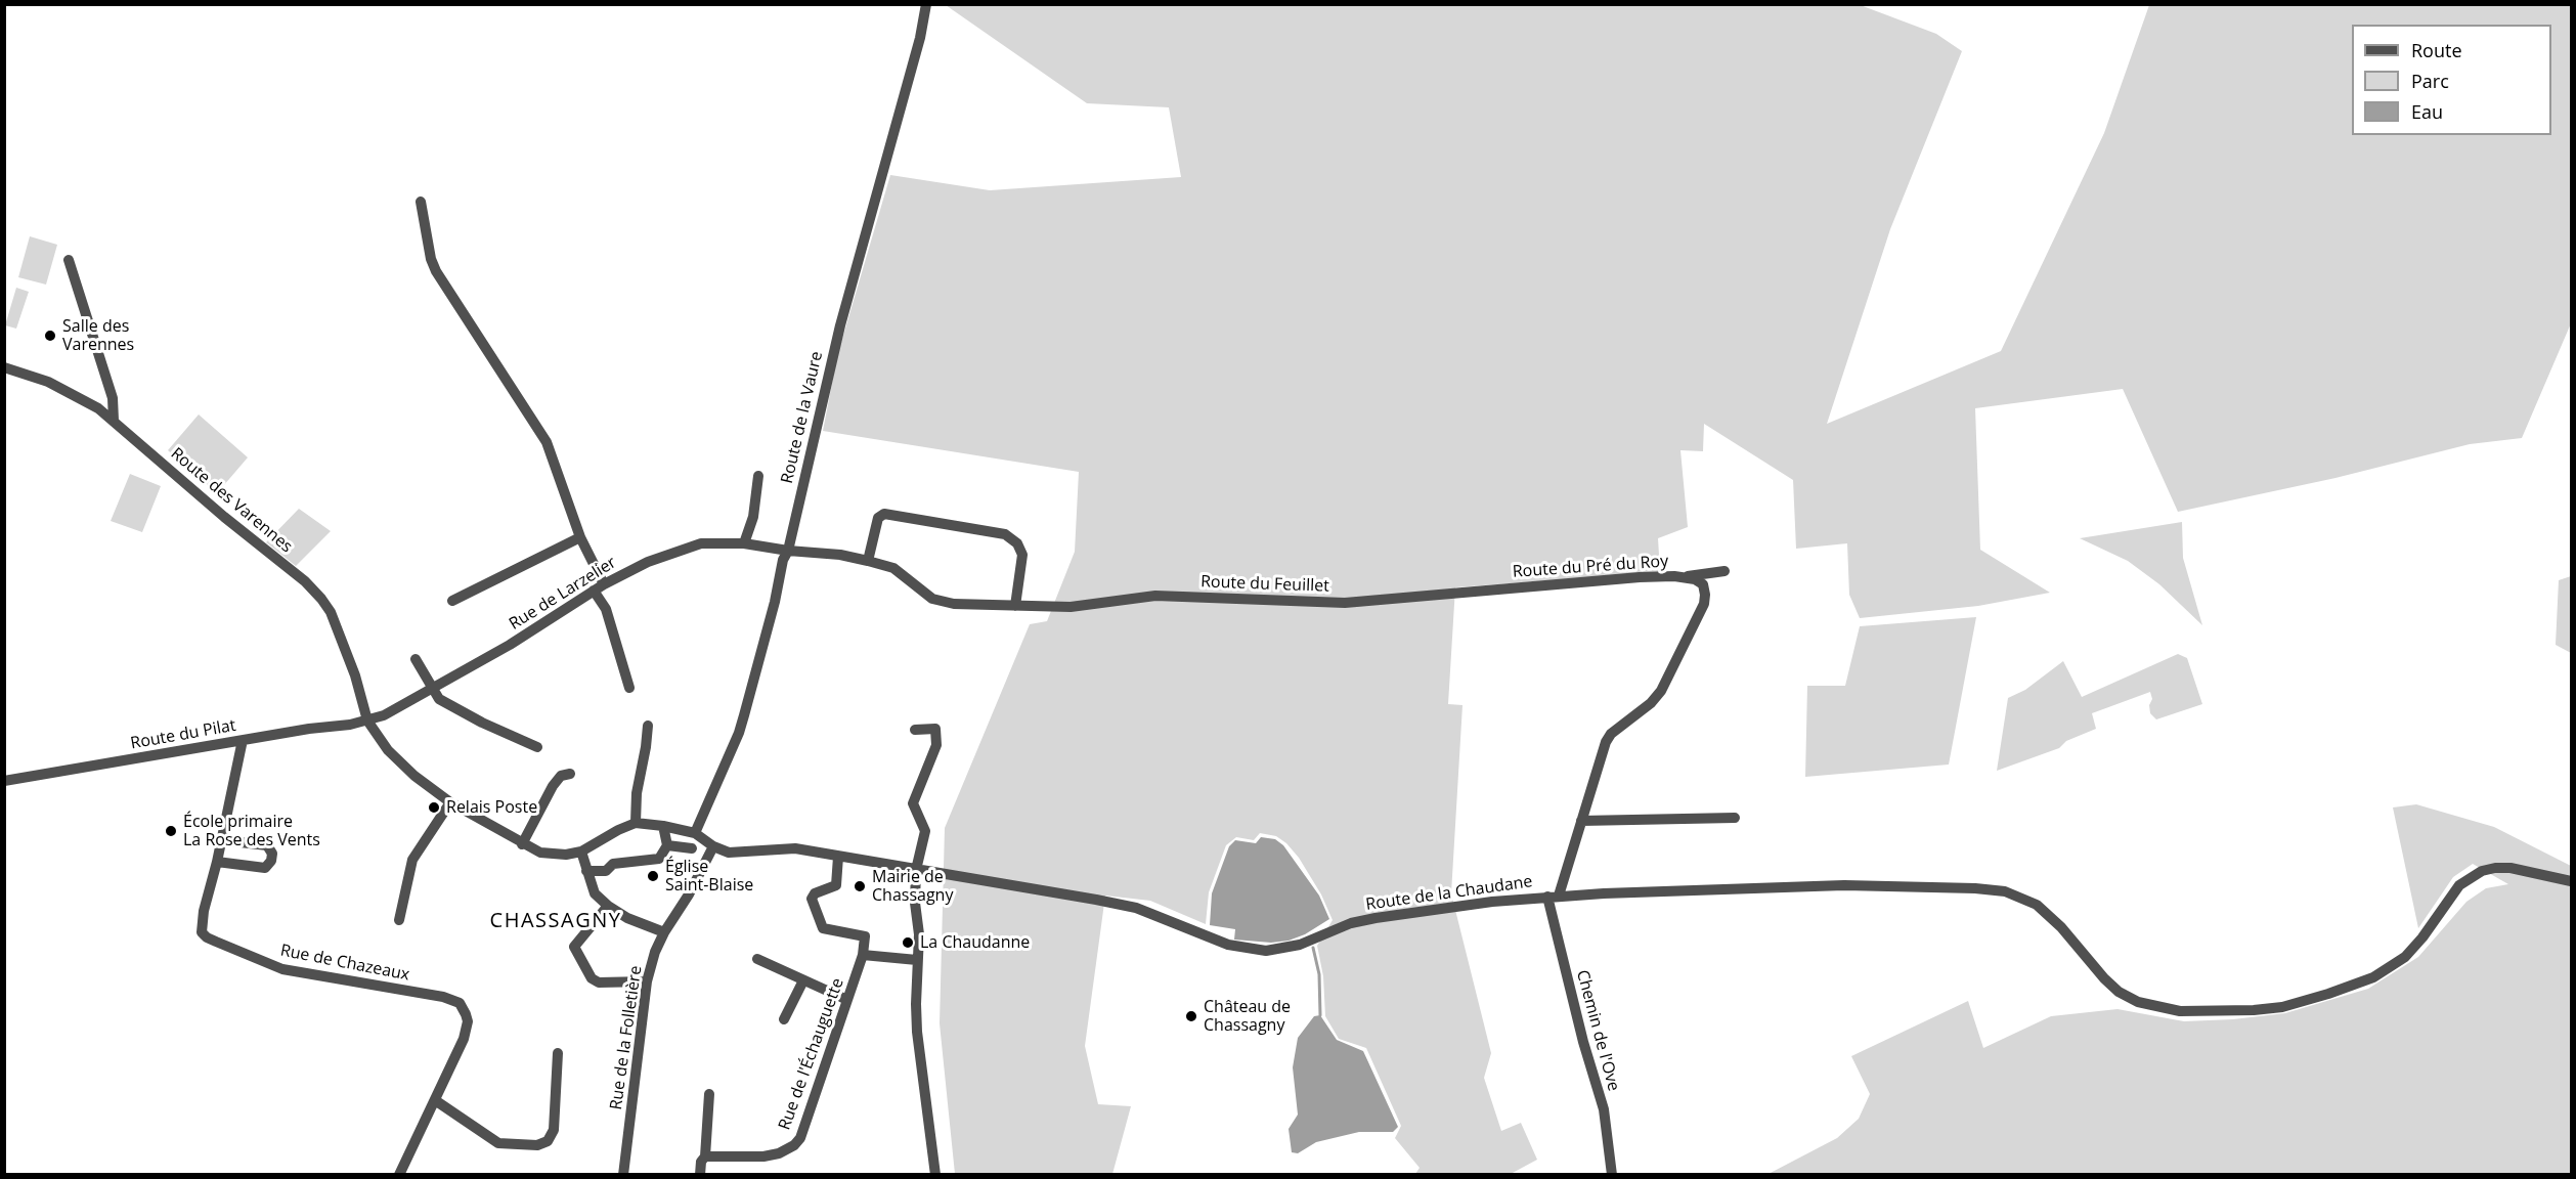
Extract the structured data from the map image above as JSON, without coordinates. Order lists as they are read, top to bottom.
{
  "streets": {
    "street": [
      "Route de la Vaure",
      "Route des Varennes",
      "Route du Pré du Roy",
      "Route du Feuillet",
      "Rue de Larzelier",
      "Route du Pilat",
      "Route de la Chaudane",
      "Rue de Chazeaux",
      "Chemin de l'Ove",
      "Rue de la Folletière",
      "Rue de l'Échauguette"
    ]
  },
  "crossings": [
    ["Route de la Vaure", "Rue de Larzelier"],
    ["Route de la Vaure", "Route de la Chaudane"],
    ["Route des Varennes", "Rue de Larzelier"],
    ["Route des Varennes", "Route du Pilat"],
    ["Route du Pré du Roy", "Route du Feuillet"],
    ["Route du Feuillet", "Rue de Larzelier"],
    ["Rue de Larzelier", "Route du Pilat"],
    ["Route du Pilat", "Rue de Chazeaux"],
    ["Route de la Chaudane", "Chemin de l'Ove"],
    ["Route de la Chaudane", "Rue de la Folletière"]
  ],
  "districts": ["CHASSAGNY"],
  "places": [
    "Salle des Varennes",
    "Relais Poste",
    "École primaire La Rose des Vents",
    "Église Saint-Blaise",
    "Mairie de Chassagny",
    "La Chaudanne",
    "Château de Chassagny"
  ],
  "legend": ["Route", "Parc", "Eau"]
}
